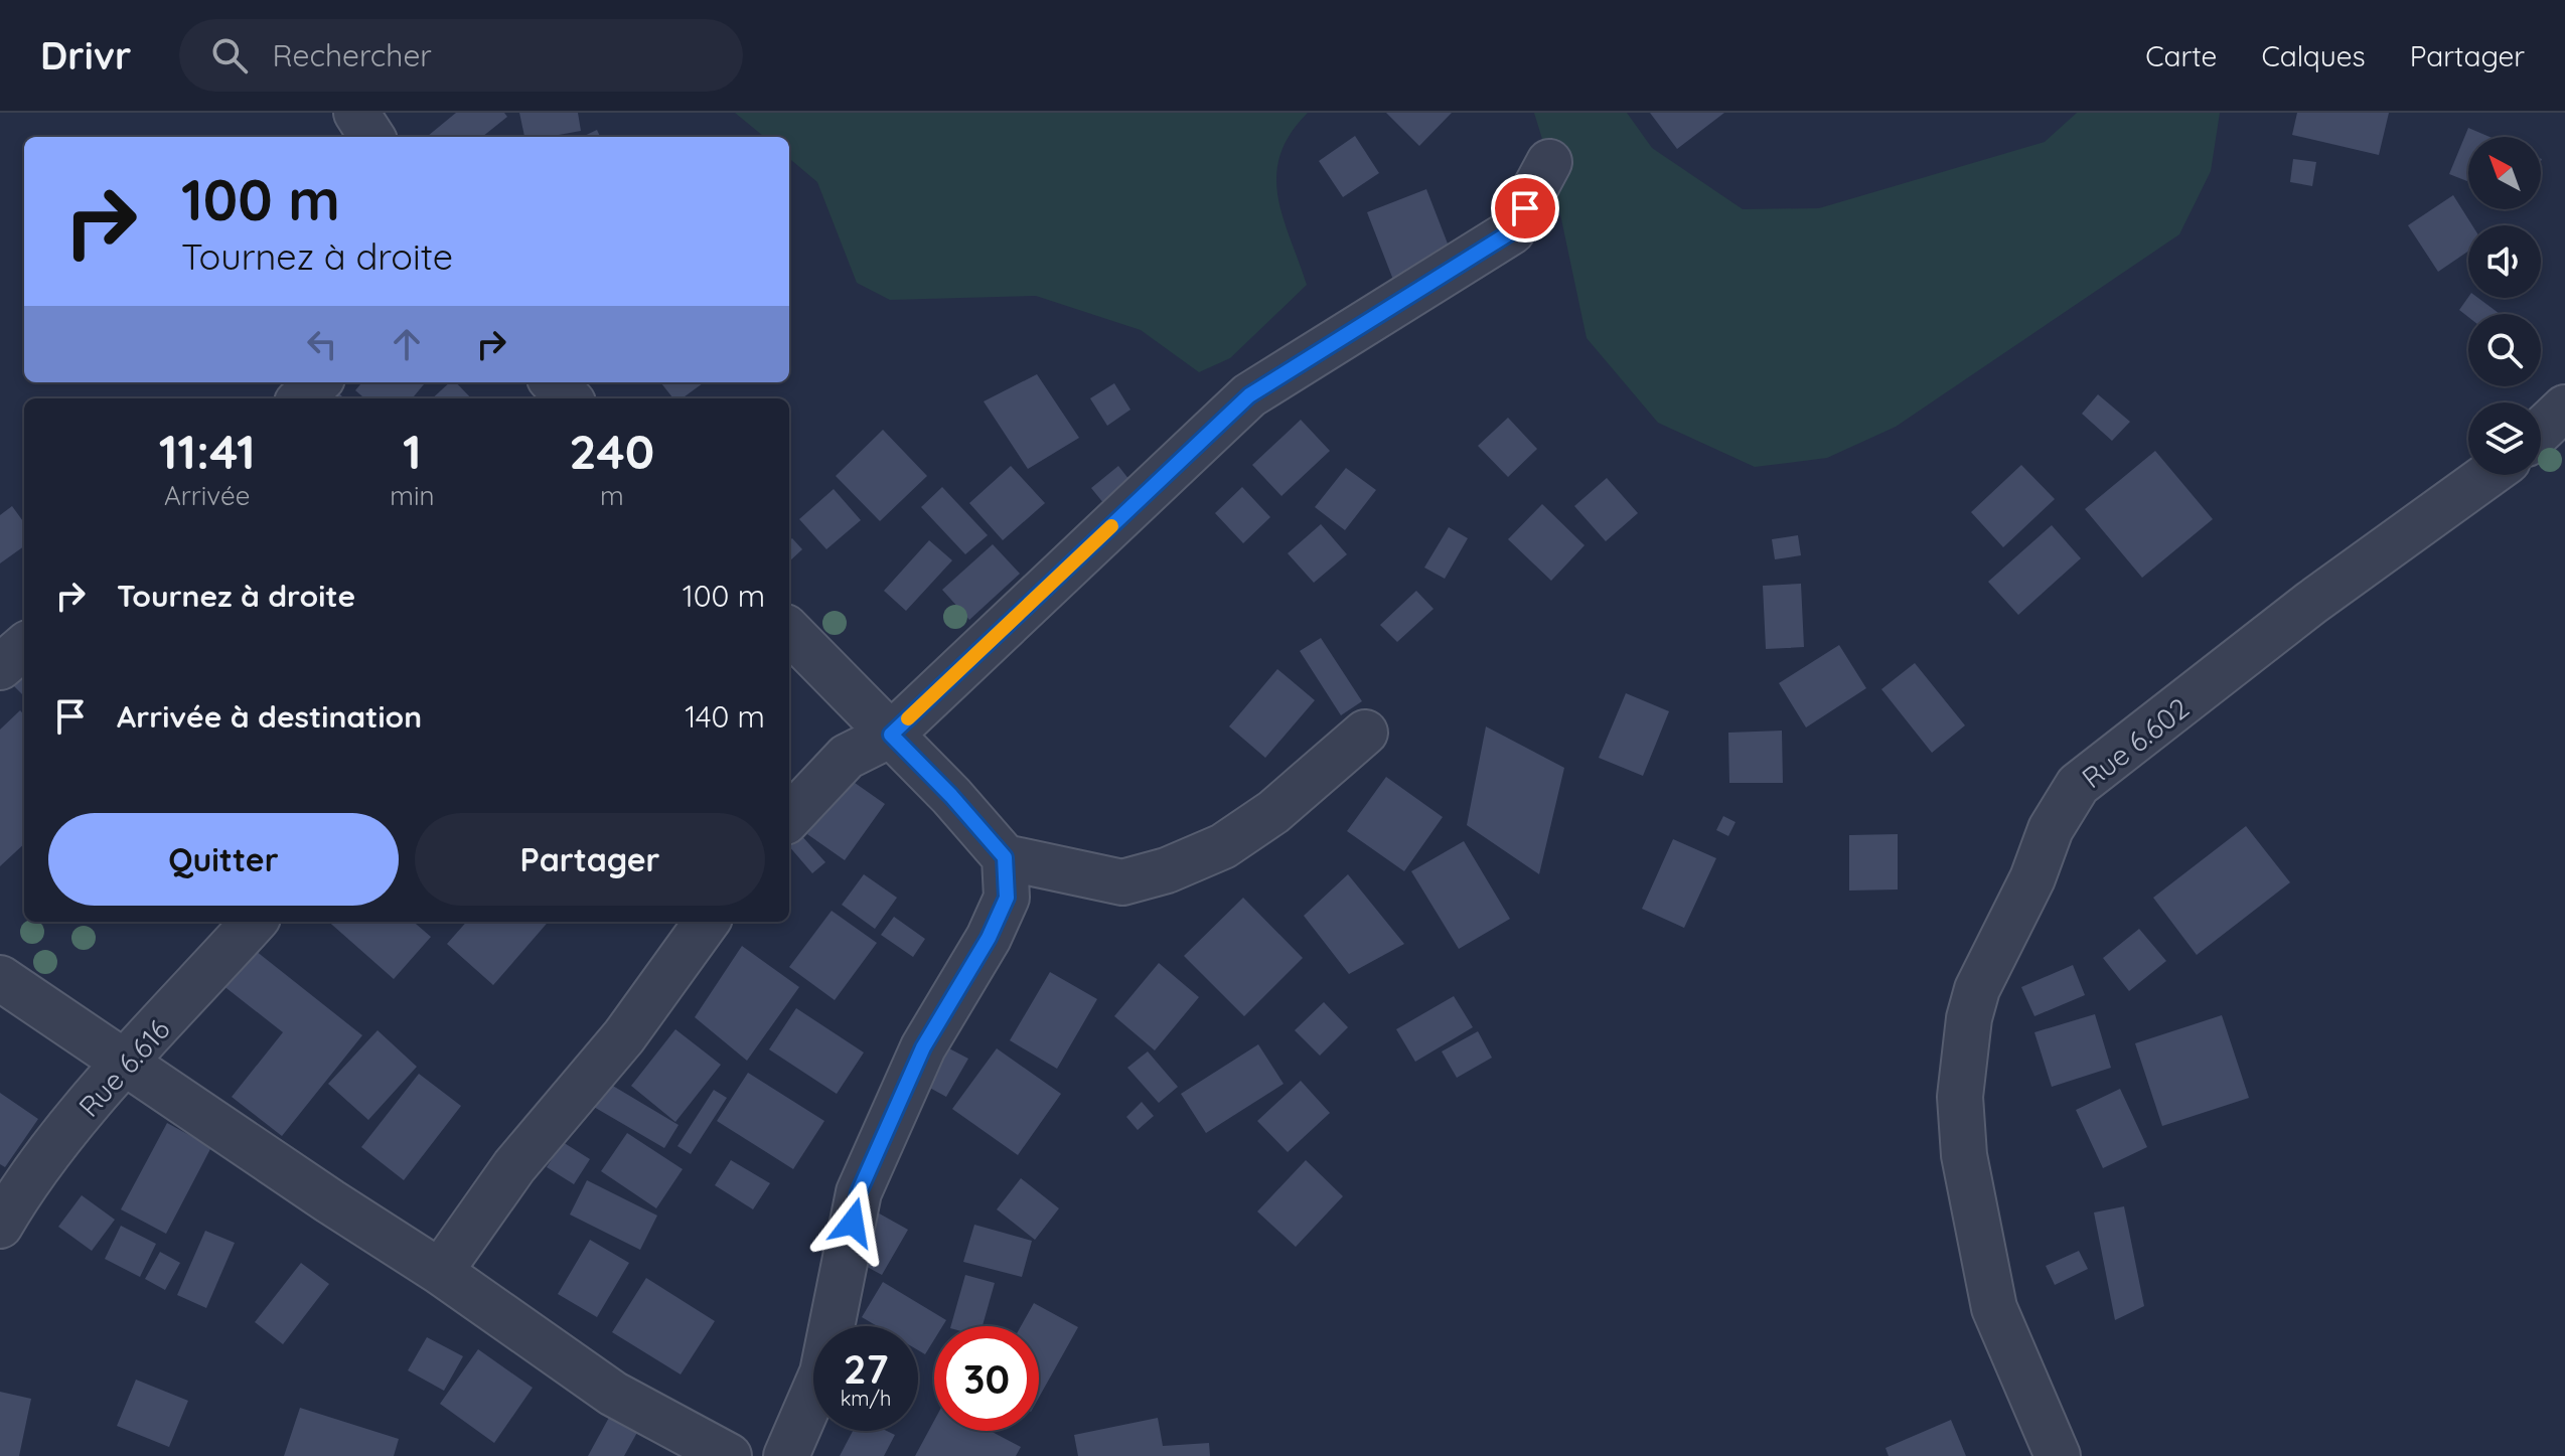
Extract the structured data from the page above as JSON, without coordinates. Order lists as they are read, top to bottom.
{
  "streets": {
    "street": ["Rue 6.602", "Rue 6.616"]
  },
  "north": "top left",
  "page": {
    "header": "Drivr",
    "search": "Rechercher",
    "nav": ["Carte", "Calques", "Partager"],
    "turn": ["100 m", "Tournez à droite"],
    "eta": [
      "11:41",
      "Arrivée",
      "1",
      "min",
      "240",
      "m"
    ],
    "list": [
      {
        "name": "Tournez à droite",
        "value": "100 m"
      },
      {
        "name": "Arrivée à destination",
        "value": "140 m"
      }
    ],
    "buttons": ["Quitter", "Partager"],
    "speed": "27 km/h",
    "limit": "30"
  }
}
